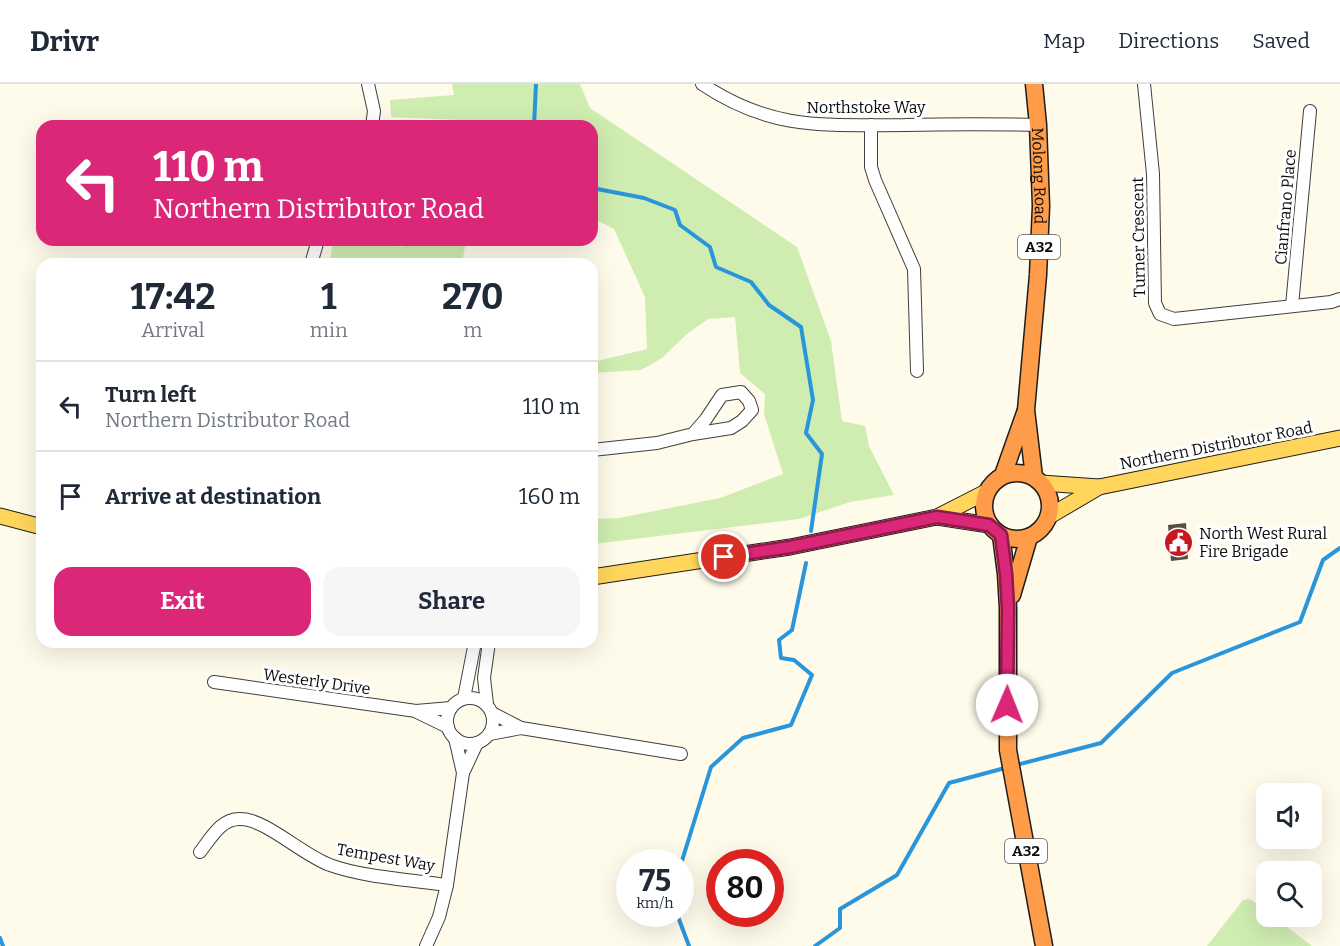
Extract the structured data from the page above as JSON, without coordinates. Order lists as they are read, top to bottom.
{
  "streets": {
    "highway": ["Molong Road", "A32"],
    "main road": ["Northern Distributor Road"],
    "street": [
      "Northstoke Way",
      "Cianfrano Place",
      "Turner Crescent",
      "Westerly Drive",
      "Tempest Way"
    ]
  },
  "crossings": [
    ["Northstoke Way", "Molong Road"],
    ["Molong Road", "A32"],
    ["Molong Road", "Northern Distributor Road"],
    ["Cianfrano Place", "Turner Crescent"],
    ["A32", "Northern Distributor Road"]
  ],
  "places": {
    "public building": ["North West Rural Fire Brigade"]
  },
  "page": {
    "header": "Drivr",
    "nav": ["Map", "Directions", "Saved"],
    "turn": ["110 m", "Northern Distributor Road"],
    "eta": [
      "17:42",
      "Arrival",
      "1",
      "min",
      "270",
      "m"
    ],
    "list": [
      {
        "name": "Turn left",
        "note": "Northern Distributor Road",
        "value": "110 m"
      },
      {
        "name": "Arrive at destination",
        "value": "160 m"
      }
    ],
    "buttons": ["Exit", "Share"],
    "speed": "75 km/h",
    "limit": "80"
  }
}
